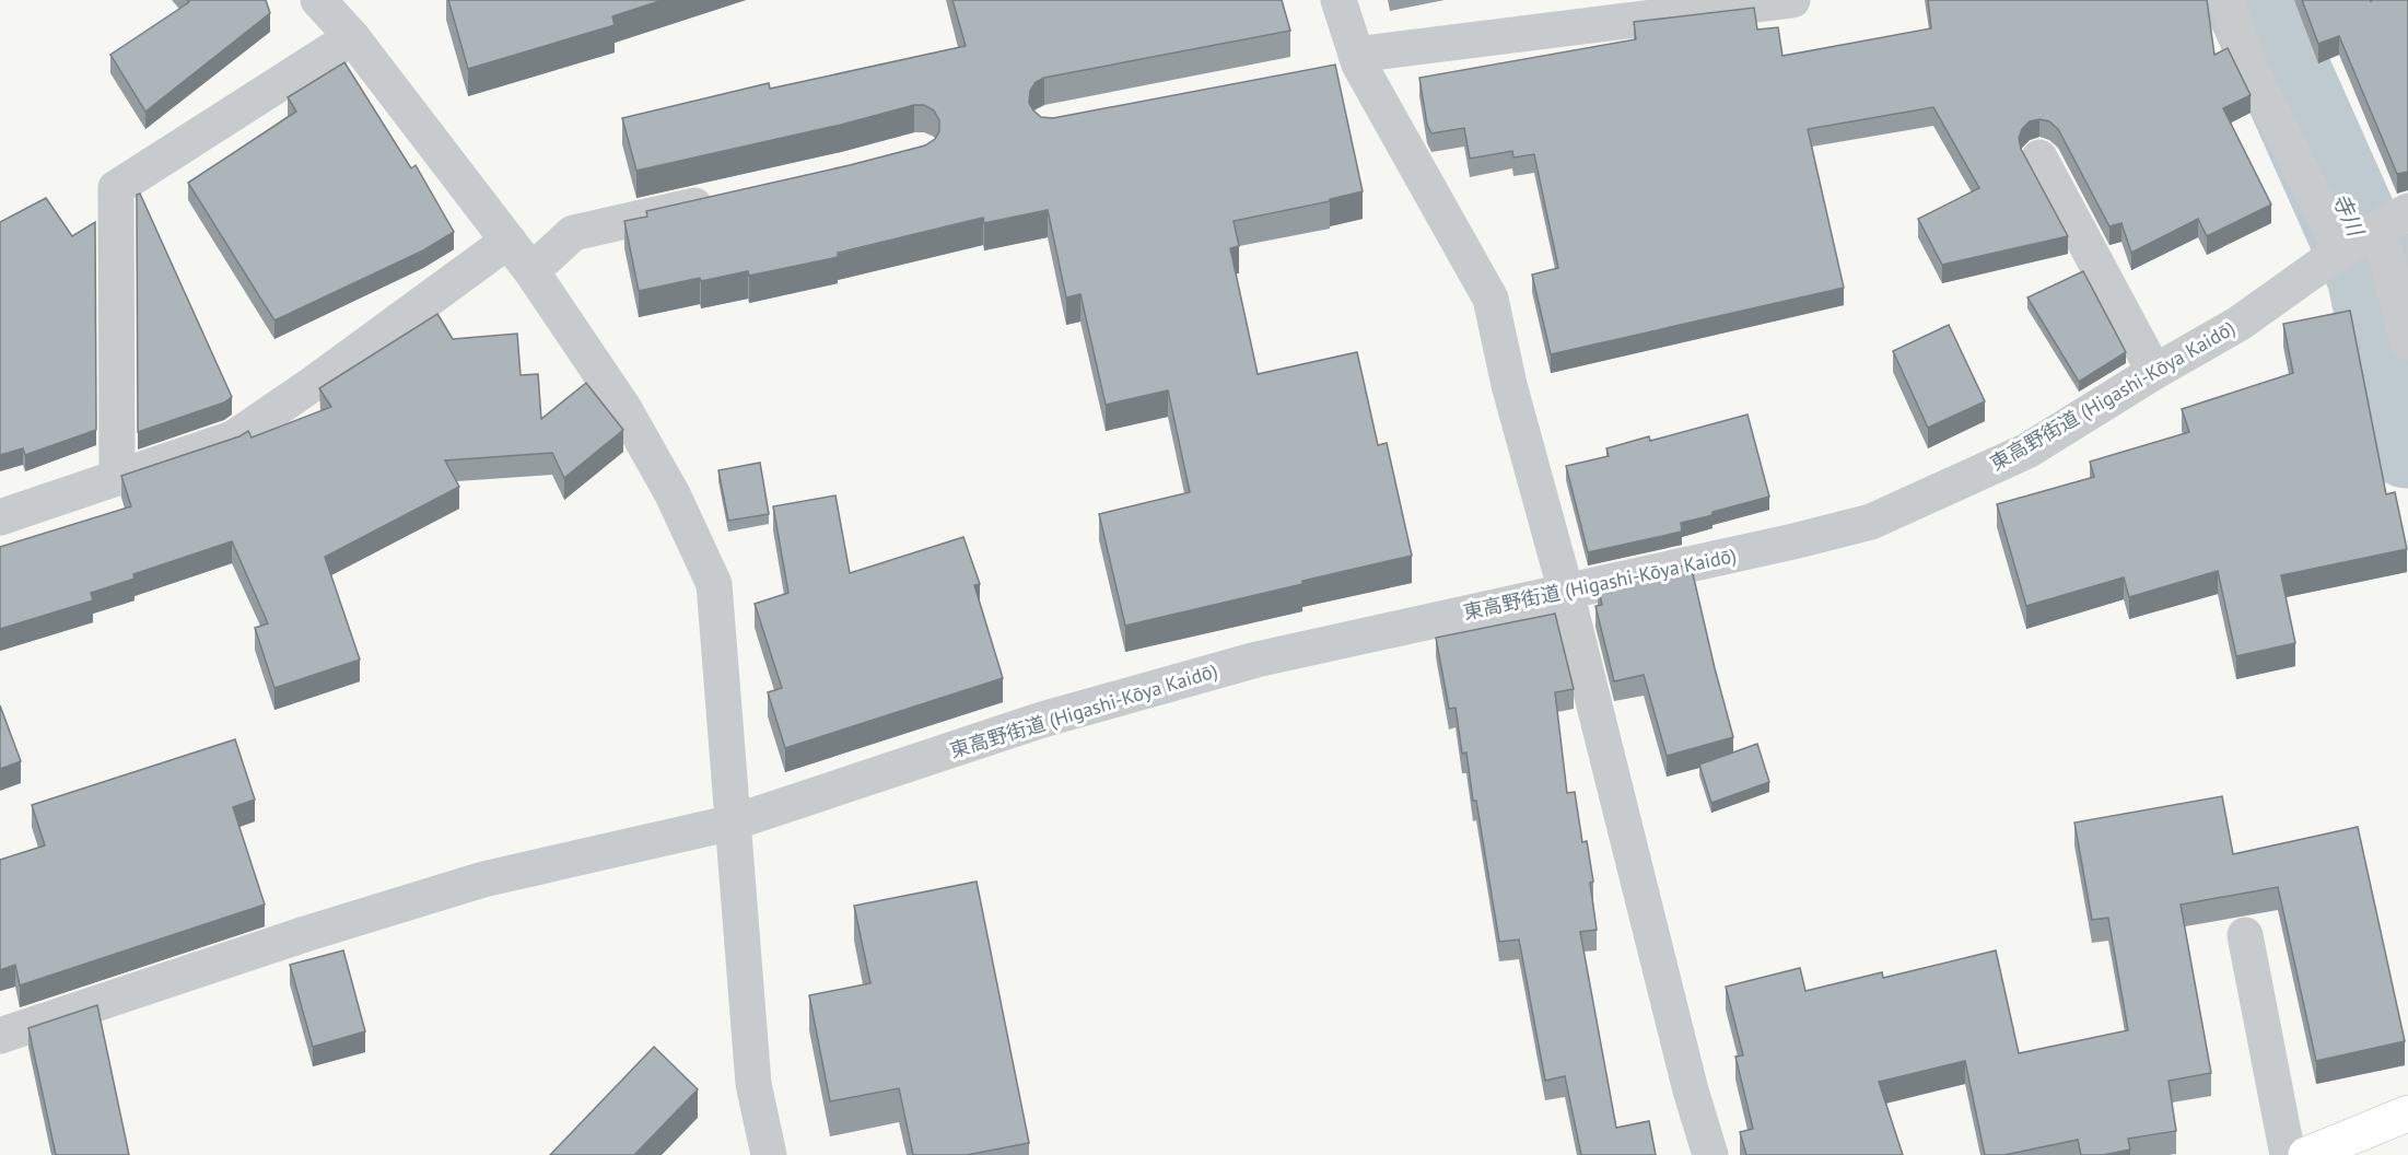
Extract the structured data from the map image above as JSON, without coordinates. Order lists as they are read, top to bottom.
{
  "streets": {
    "street": ["東高野街道 (Higashi-Kōya Kaidō)"]
  },
  "water": ["寺川"]
}
